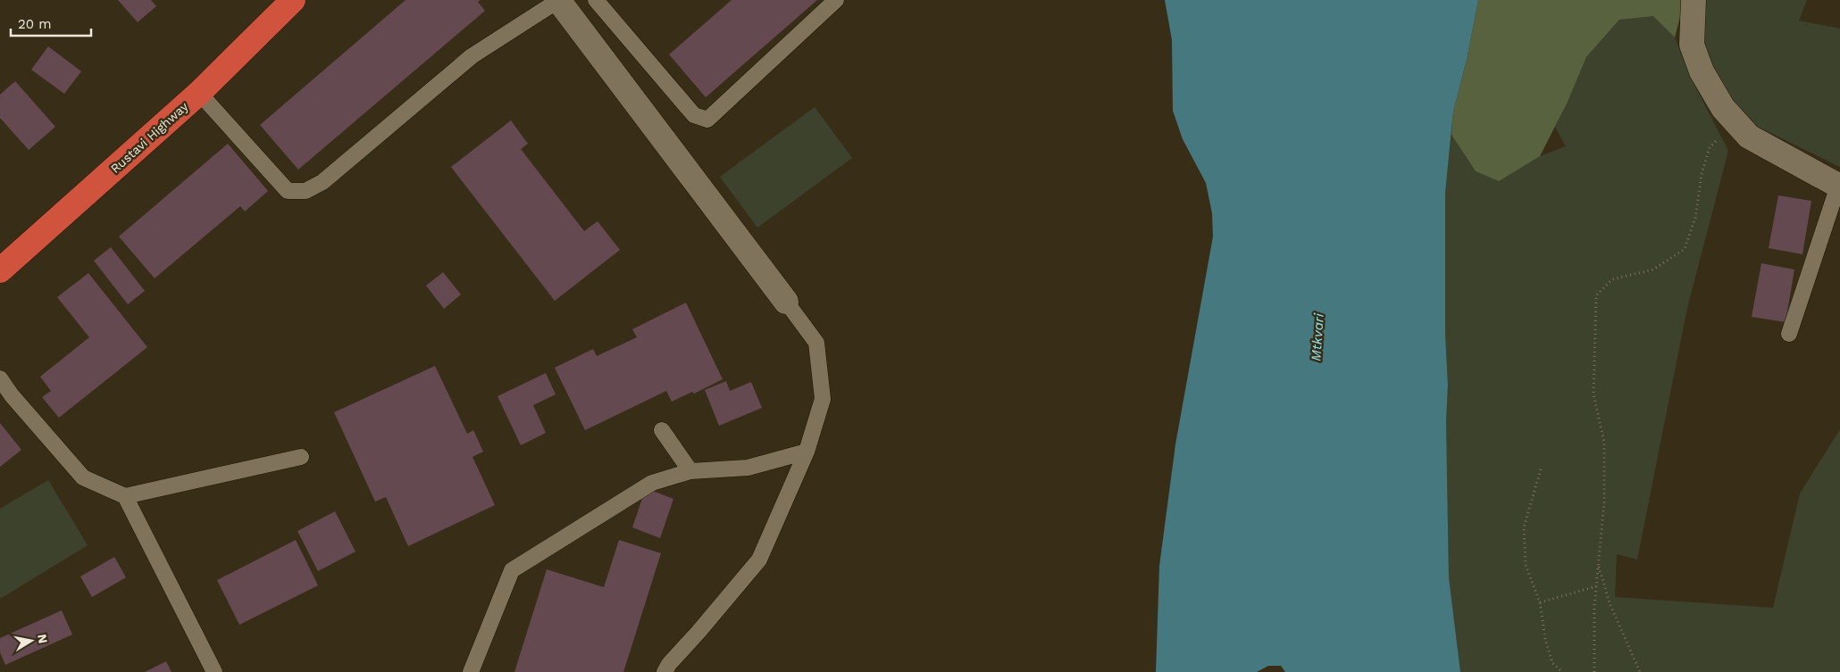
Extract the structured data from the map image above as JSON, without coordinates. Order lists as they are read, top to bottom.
{
  "streets": {
    "highway": ["Rustavi Highway"]
  },
  "water": ["Mtkvari"],
  "scale_bar": "20 m",
  "north": "right"
}
